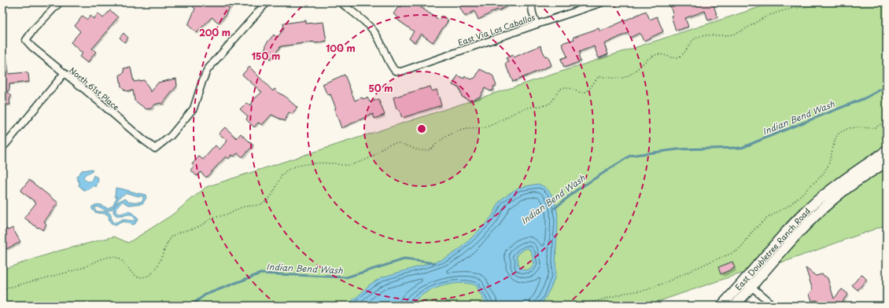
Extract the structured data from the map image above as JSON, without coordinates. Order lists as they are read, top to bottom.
{
  "streets": {
    "main road": ["East Doubletree Ranch Road"],
    "street": ["East Via Los Caballos", "North 61st Place"]
  },
  "water": ["Indian Bend Wash"],
  "rings": [
    "200 m",
    "100 m",
    "150 m",
    "50 m"
  ]
}
